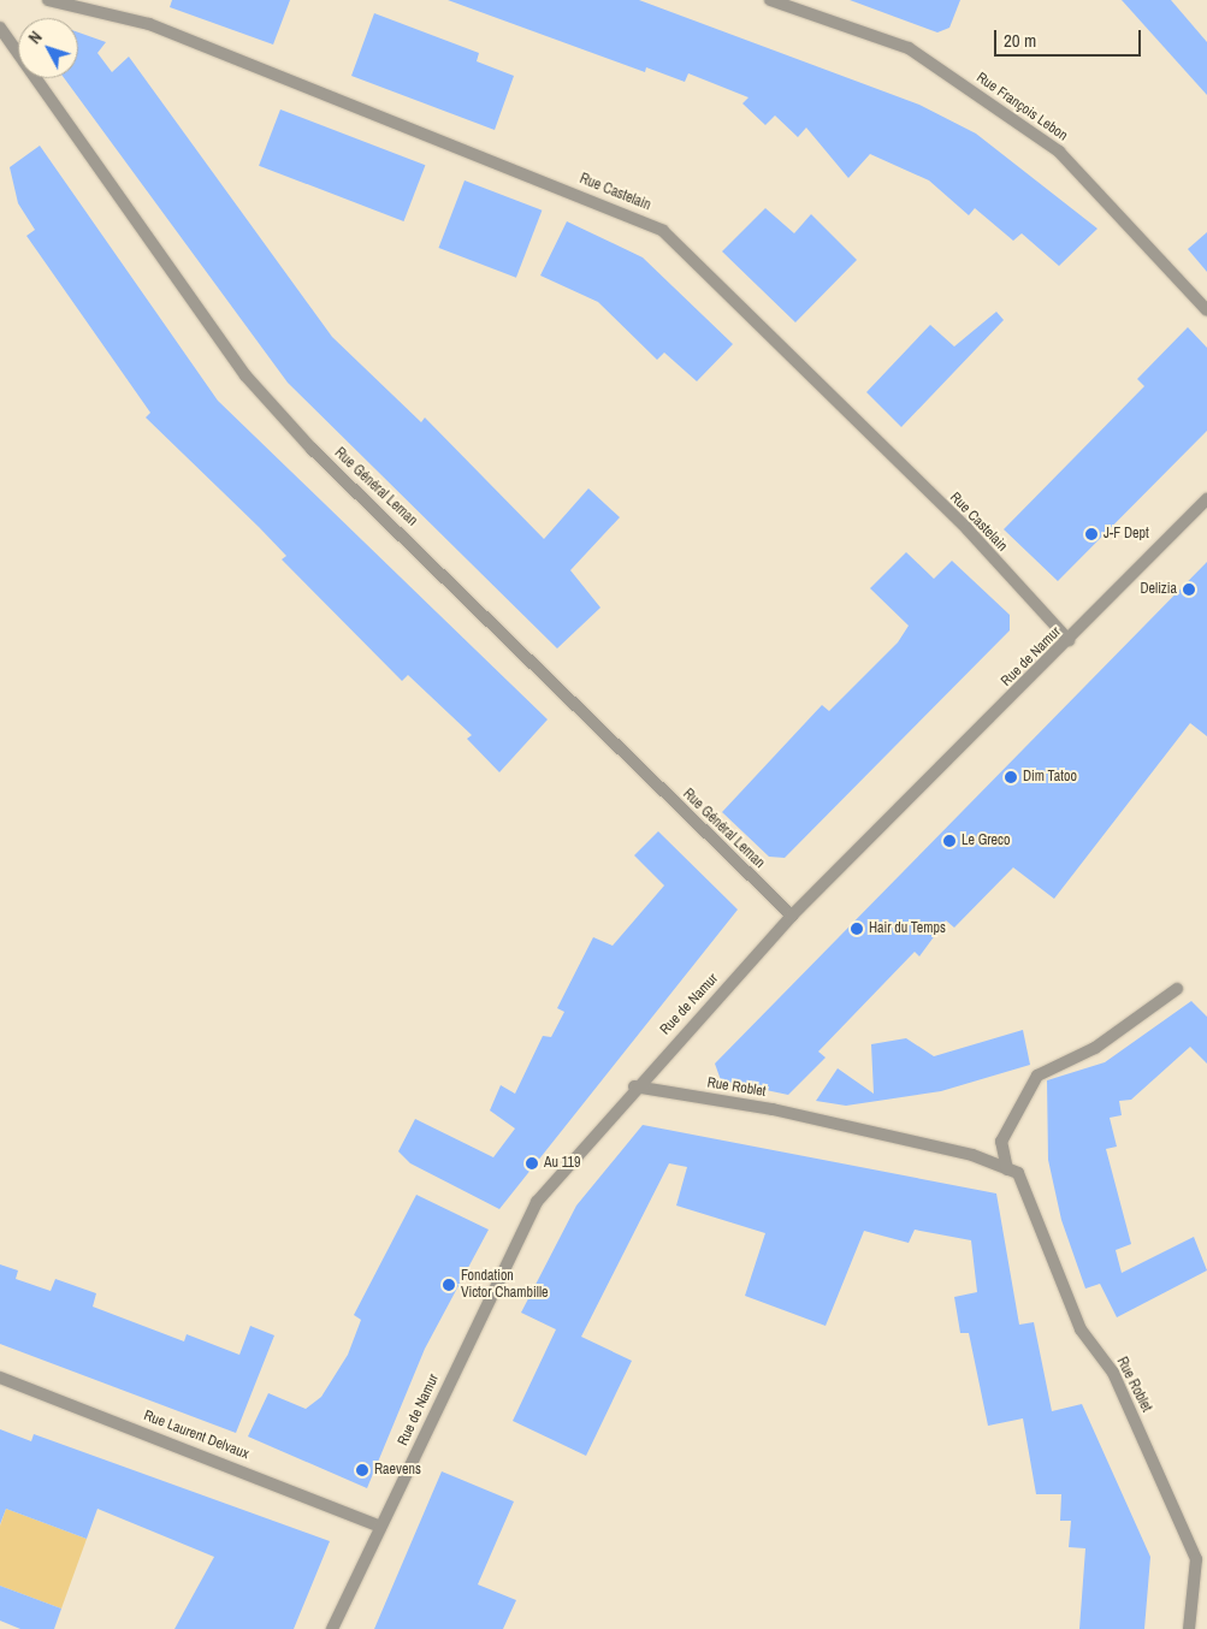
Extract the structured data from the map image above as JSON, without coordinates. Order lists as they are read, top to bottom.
{
  "streets": {
    "street": [
      "Rue François Lebon",
      "Rue Castelain",
      "Rue Général Leman",
      "Rue de Namur",
      "Rue Roblet",
      "Rue Laurent Delvaux"
    ]
  },
  "crossings": [
    ["Rue Castelain", "Rue de Namur"],
    ["Rue Général Leman", "Rue de Namur"],
    ["Rue de Namur", "Rue Roblet"],
    ["Rue de Namur", "Rue Laurent Delvaux"]
  ],
  "places": [
    "J-F Dept",
    "Delizia",
    "Dim Tatoo",
    "Le Greco",
    "Hair du Temps",
    "Au 119",
    "Fondation Victor Chambille",
    "Raevens"
  ],
  "scale_bar": "20 m",
  "north": "top left"
}
